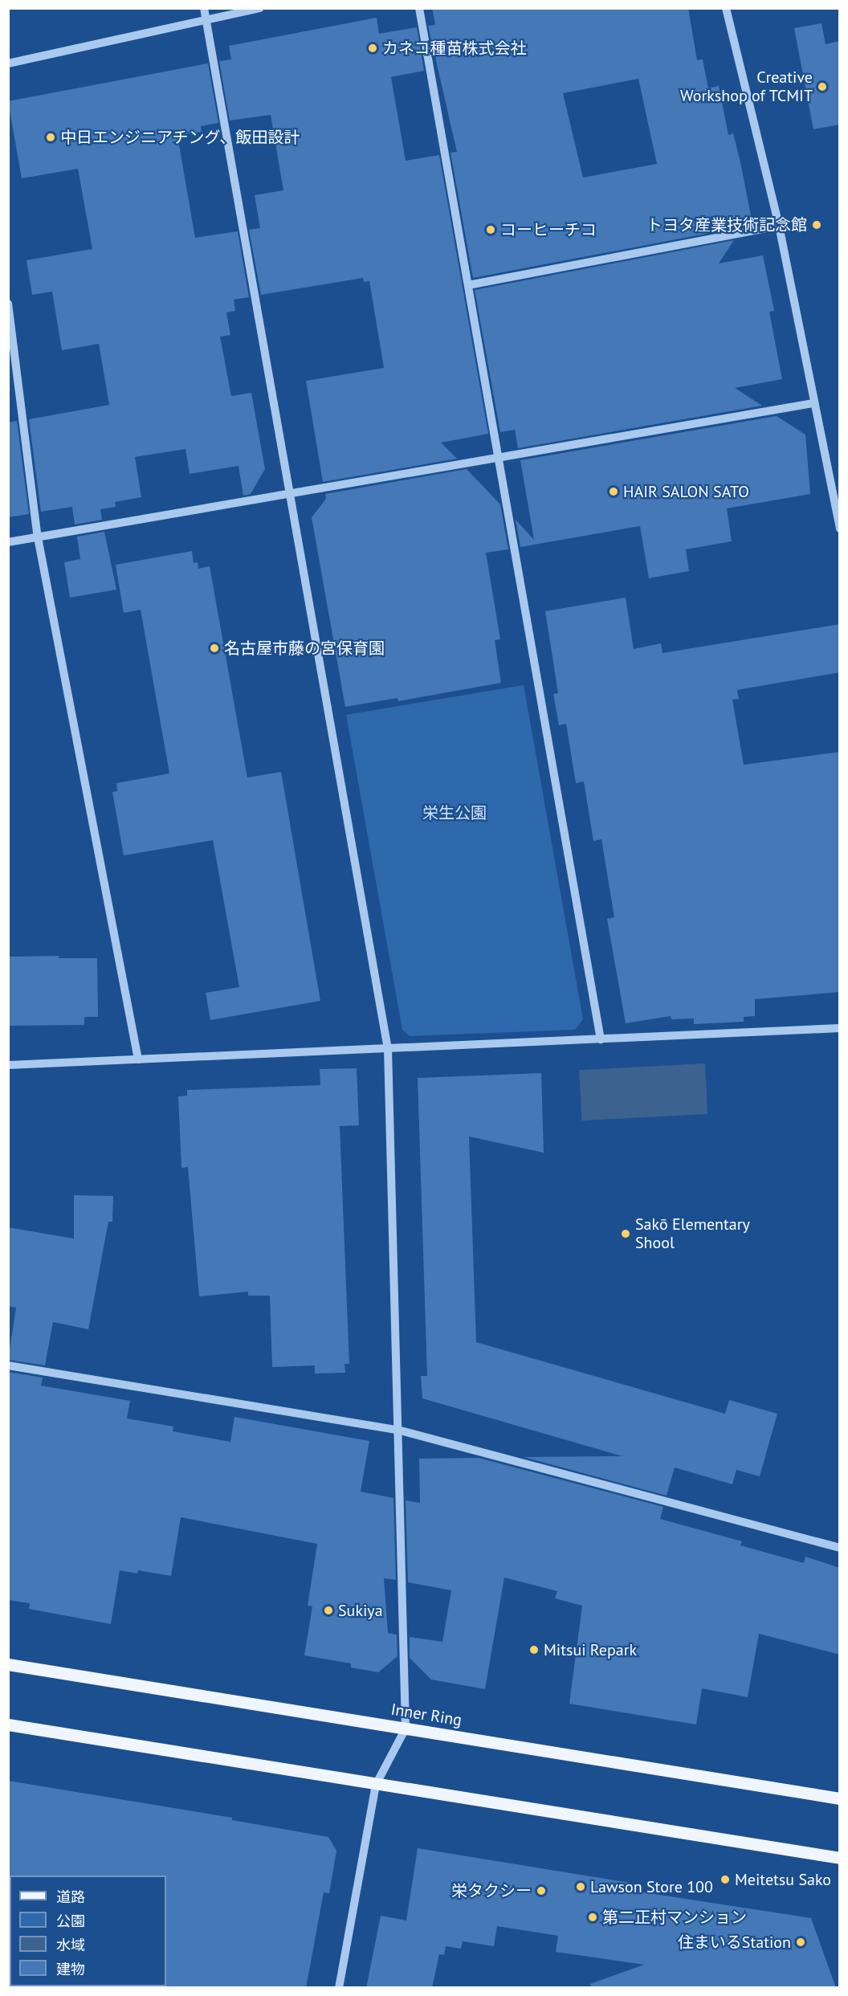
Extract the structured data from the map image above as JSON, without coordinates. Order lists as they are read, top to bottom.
{
  "streets": {
    "main road": ["Inner Ring"]
  },
  "parks": ["栄生公園"],
  "places": [
    "カネコ種苗株式会社",
    "Creative Workshop of TCMIT",
    "中日エンジニアチング、飯田設計",
    "トヨタ産業技術記念館",
    "コーヒーチコ",
    "HAIR SALON SATO",
    "名古屋市藤の宮保育園",
    "Sakō Elementary Shool",
    "Sukiya",
    "Mitsui Repark",
    "Meitetsu Sako",
    "Lawson Store 100",
    "栄タクシー",
    "第二正村マンション",
    "住まいるStation"
  ],
  "legend": [
    "道路",
    "公園",
    "水域",
    "建物"
  ]
}
